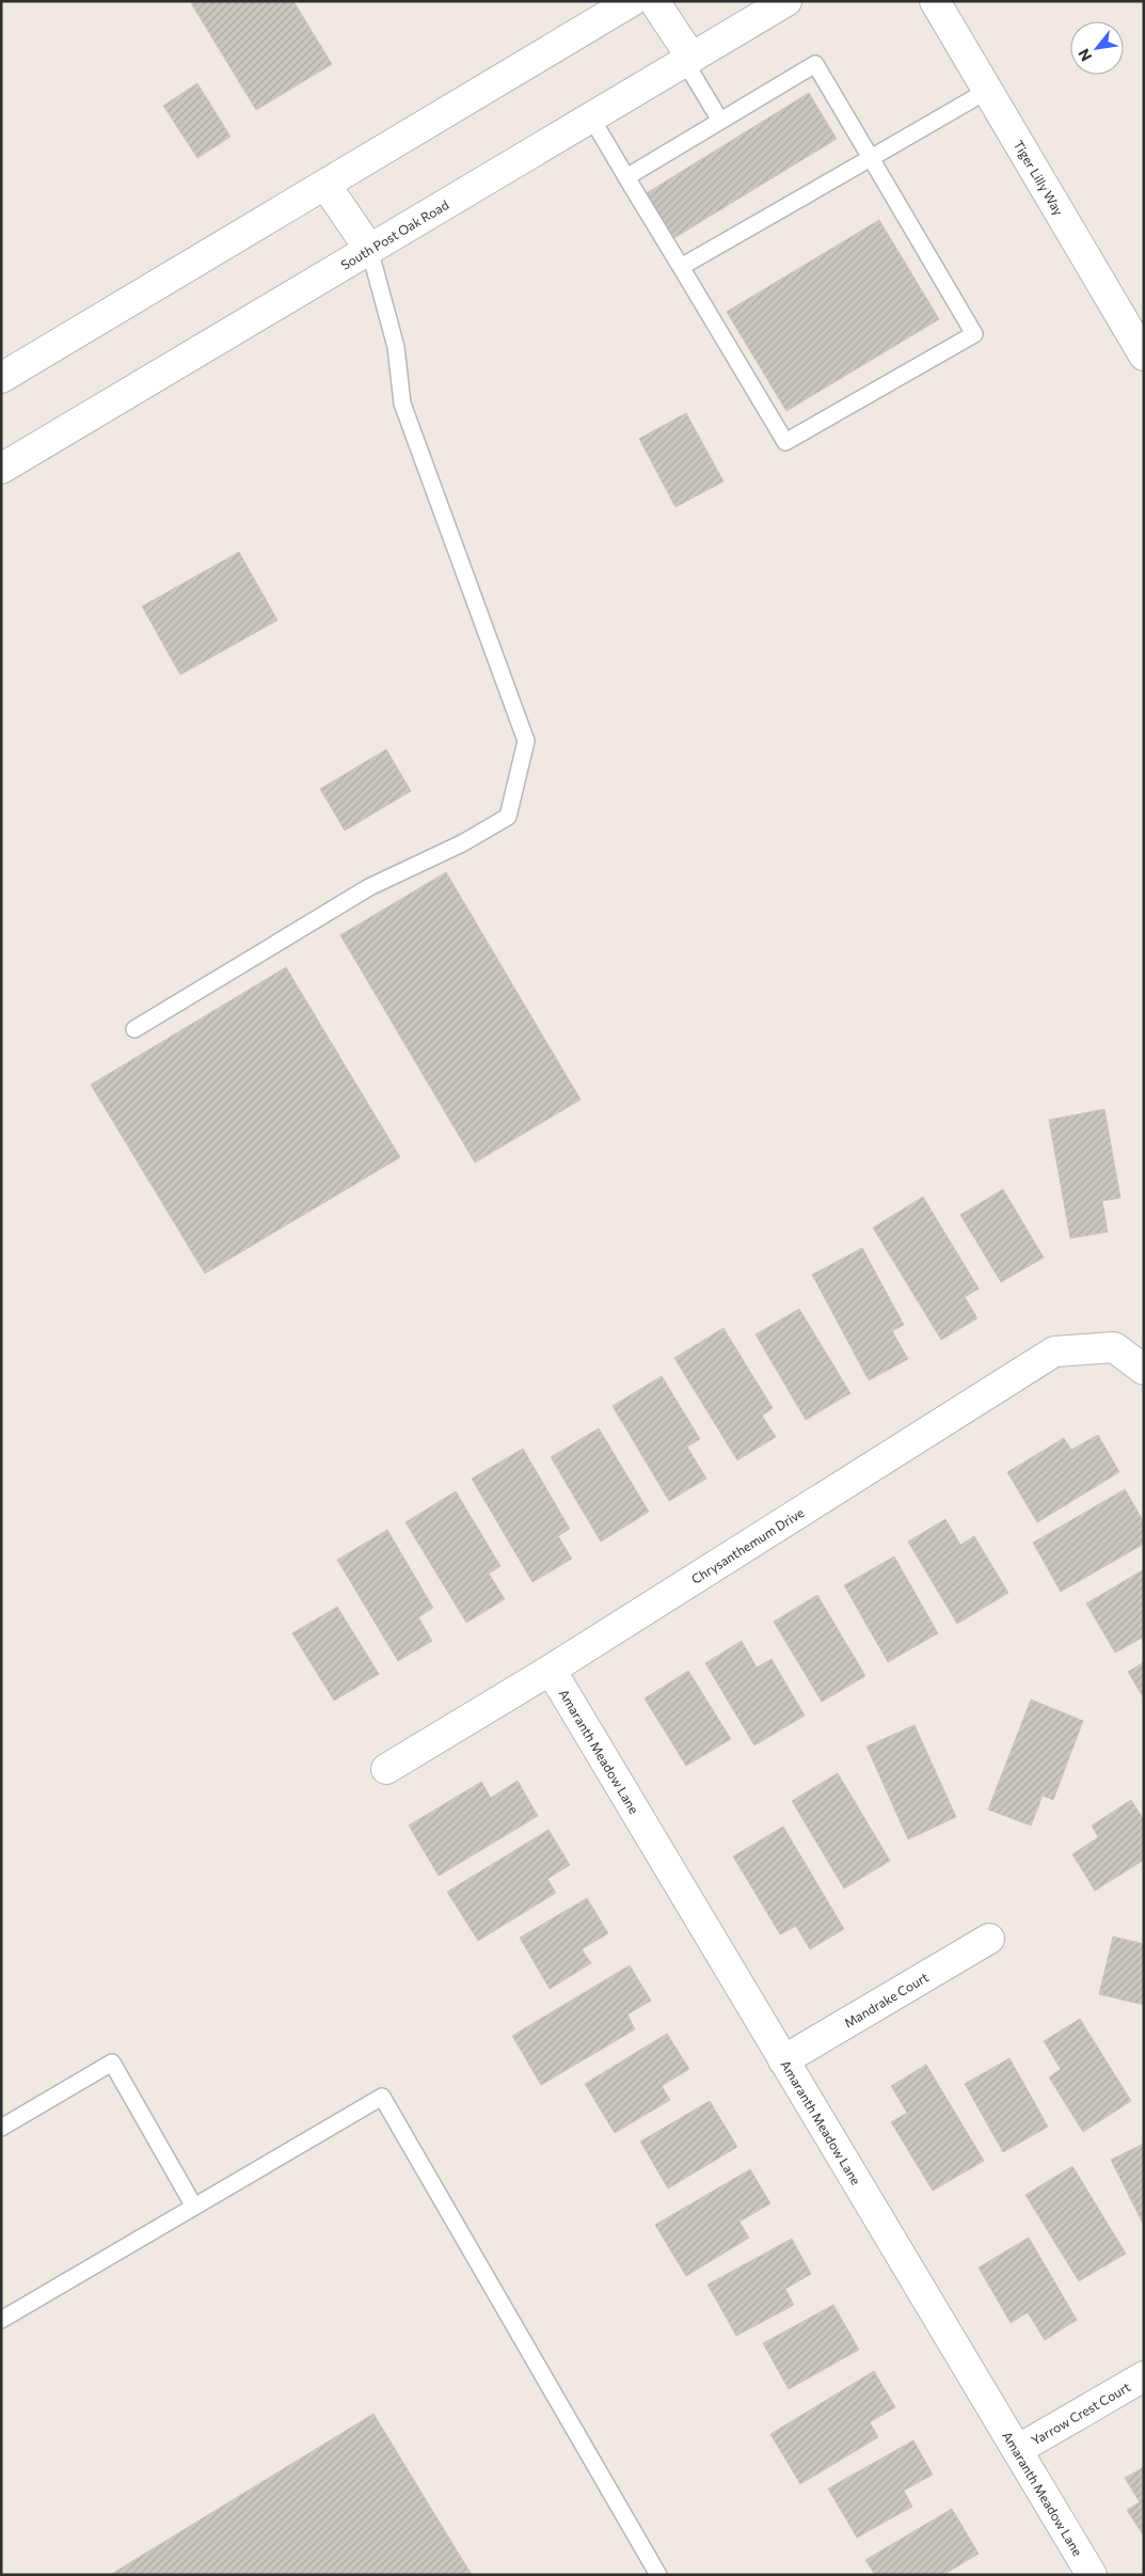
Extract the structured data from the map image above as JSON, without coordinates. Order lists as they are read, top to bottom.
{
  "streets": {
    "street": [
      "Tiger Lilly Way",
      "South Post Oak Road",
      "Chrysanthemum Drive",
      "Amaranth Meadow Lane",
      "Mandrake Court",
      "Yarrow Crest Court"
    ]
  },
  "crossings": [
    ["Chrysanthemum Drive", "Amaranth Meadow Lane"],
    ["Amaranth Meadow Lane", "Mandrake Court"],
    ["Amaranth Meadow Lane", "Yarrow Crest Court"]
  ],
  "north": "bottom left"
}
